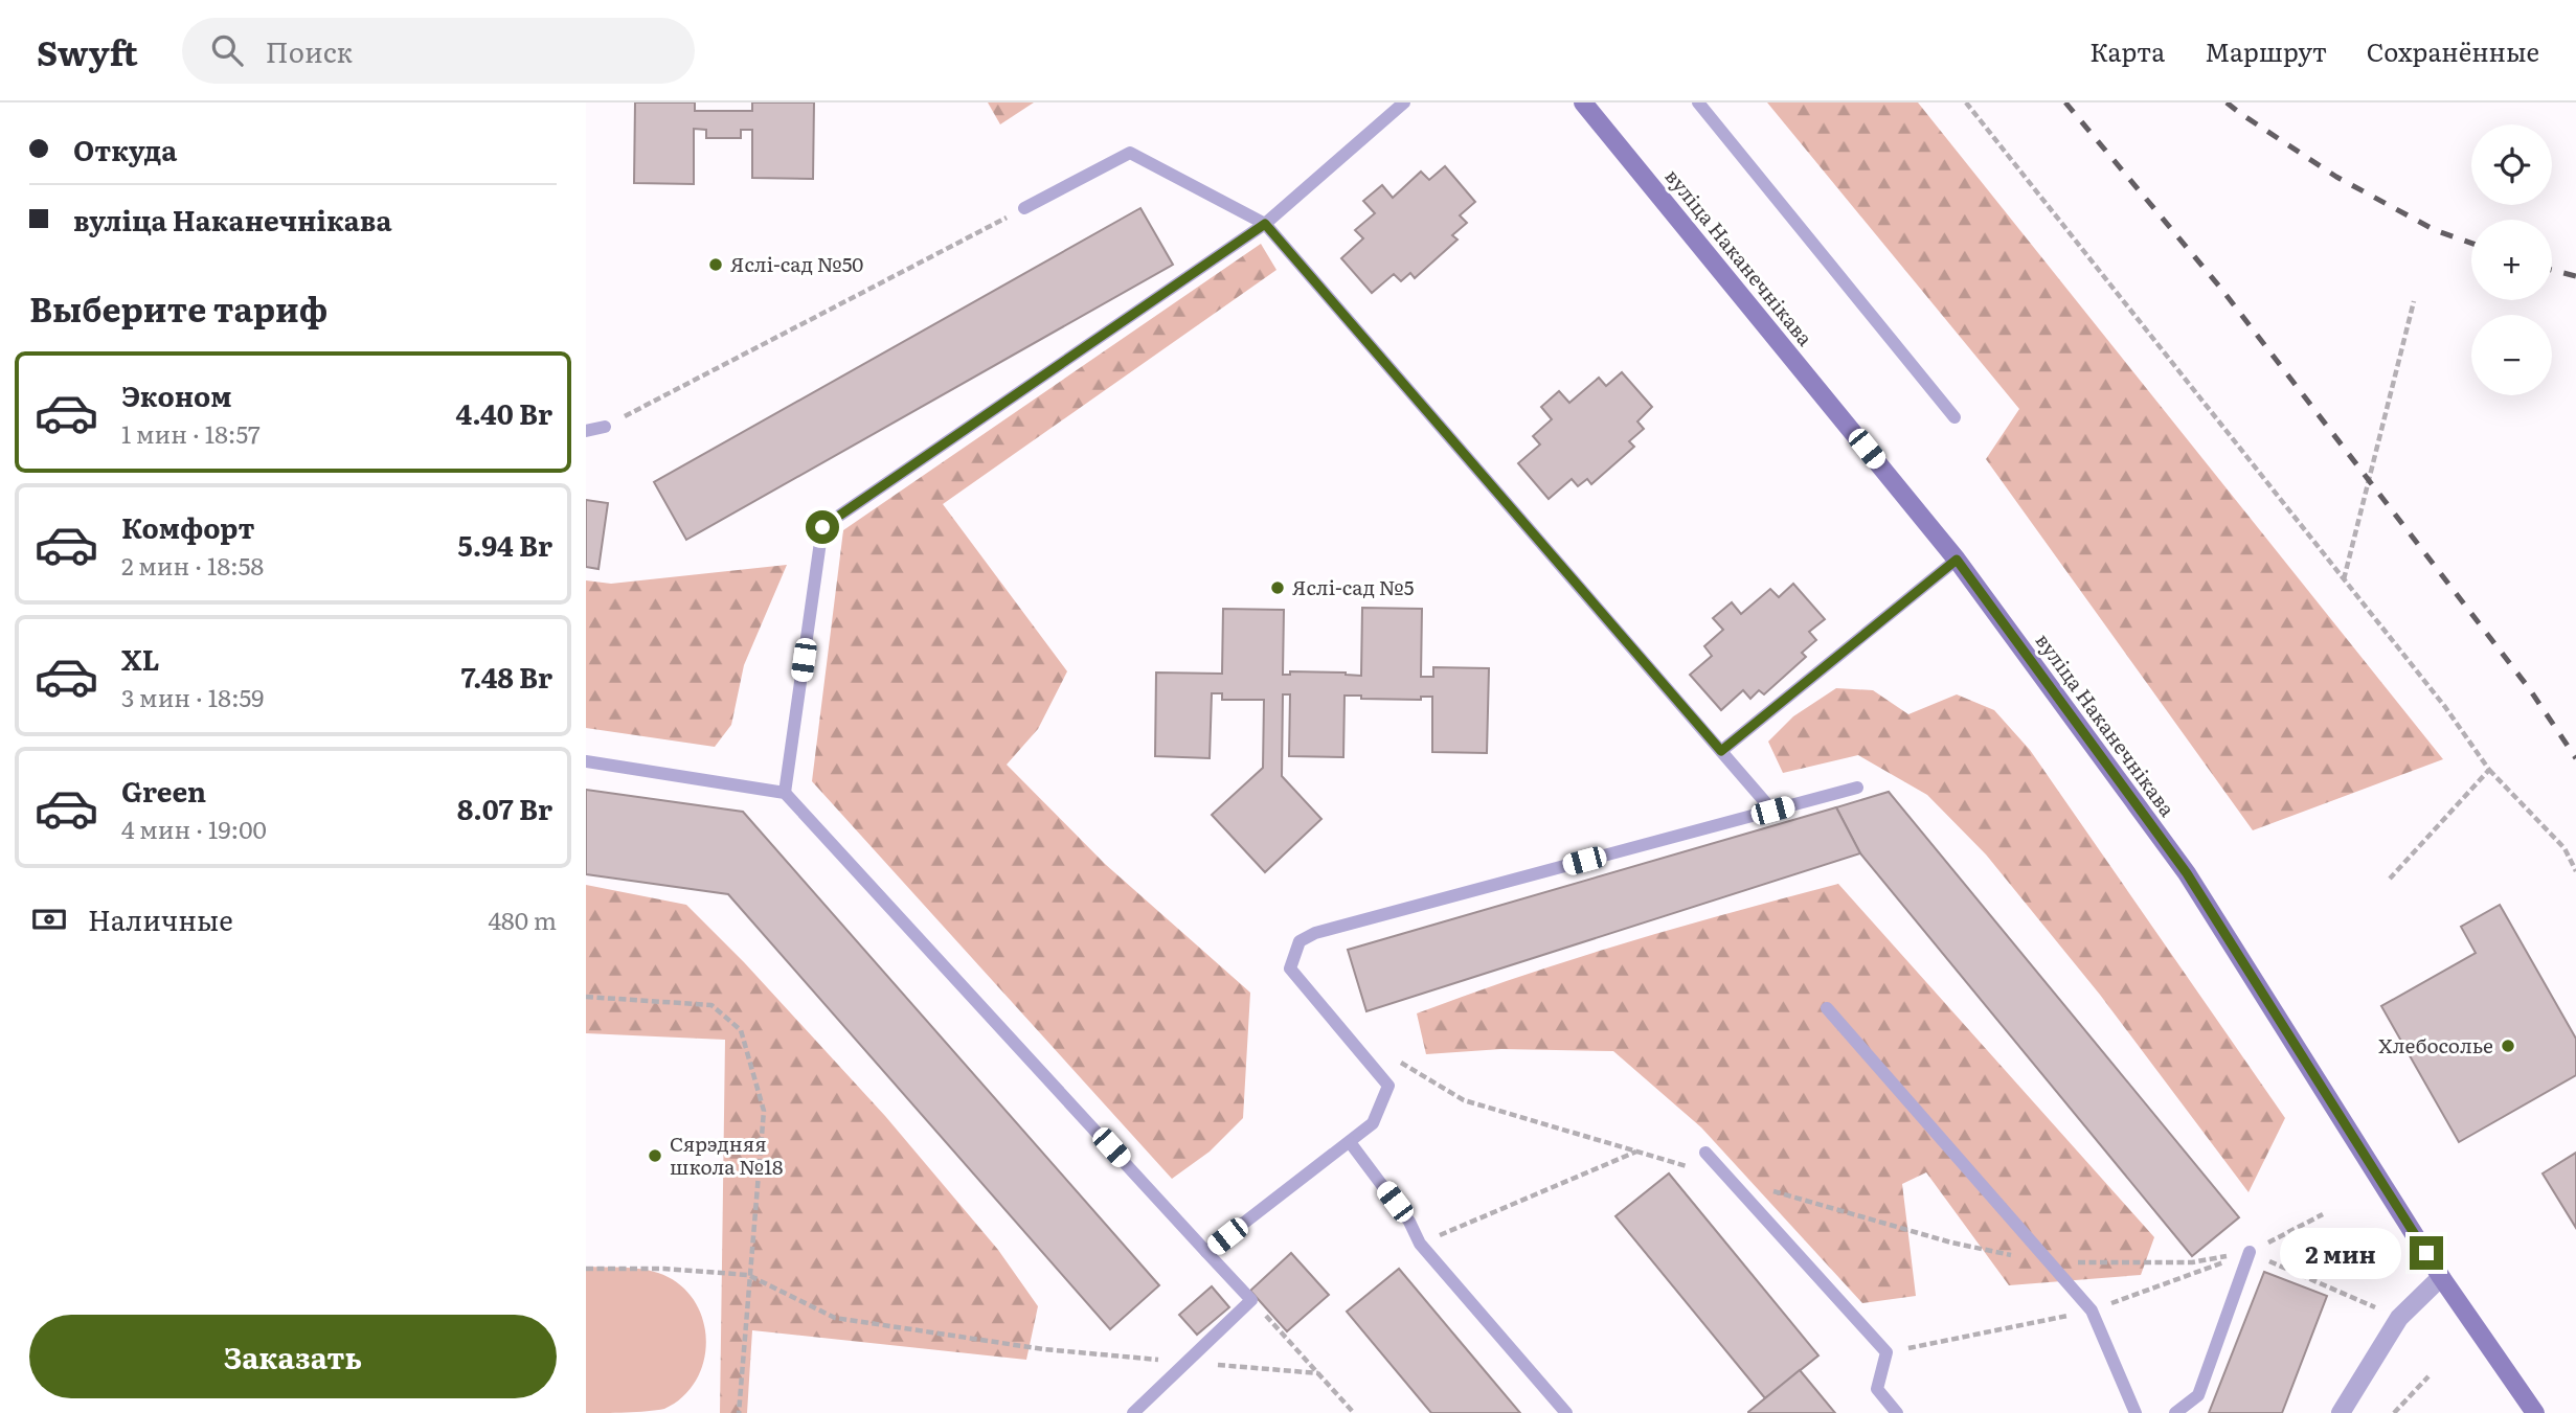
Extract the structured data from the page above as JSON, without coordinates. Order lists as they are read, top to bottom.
{
  "streets": {
    "main road": ["вуліца Наканечнікава"]
  },
  "places": [
    "Яслі-сад №50",
    "Яслі-сад №5",
    "Хлебосолье",
    "Сярэдняя школа №18"
  ],
  "page": {
    "header": "Swyft",
    "search": "Поиск",
    "nav": ["Карта", "Маршрут", "Сохранённые"],
    "banner": ["Откуда", "вуліца Наканечнікава"],
    "map_buttons": ["+", "−"],
    "heading": "Выберите тариф",
    "list": [
      {
        "name": "Эконом",
        "note": "1 мин · 18:57",
        "value": "4.40 Br"
      },
      {
        "name": "Комфорт",
        "note": "2 мин · 18:58",
        "value": "5.94 Br"
      },
      {
        "name": "XL",
        "note": "3 мин · 18:59",
        "value": "7.48 Br"
      },
      {
        "name": "Green",
        "note": "4 мин · 19:00",
        "value": "8.07 Br"
      }
    ],
    "pay": ["Наличные", "480 m"],
    "bubble": "2 мин",
    "buttons": "Заказать"
  }
}
